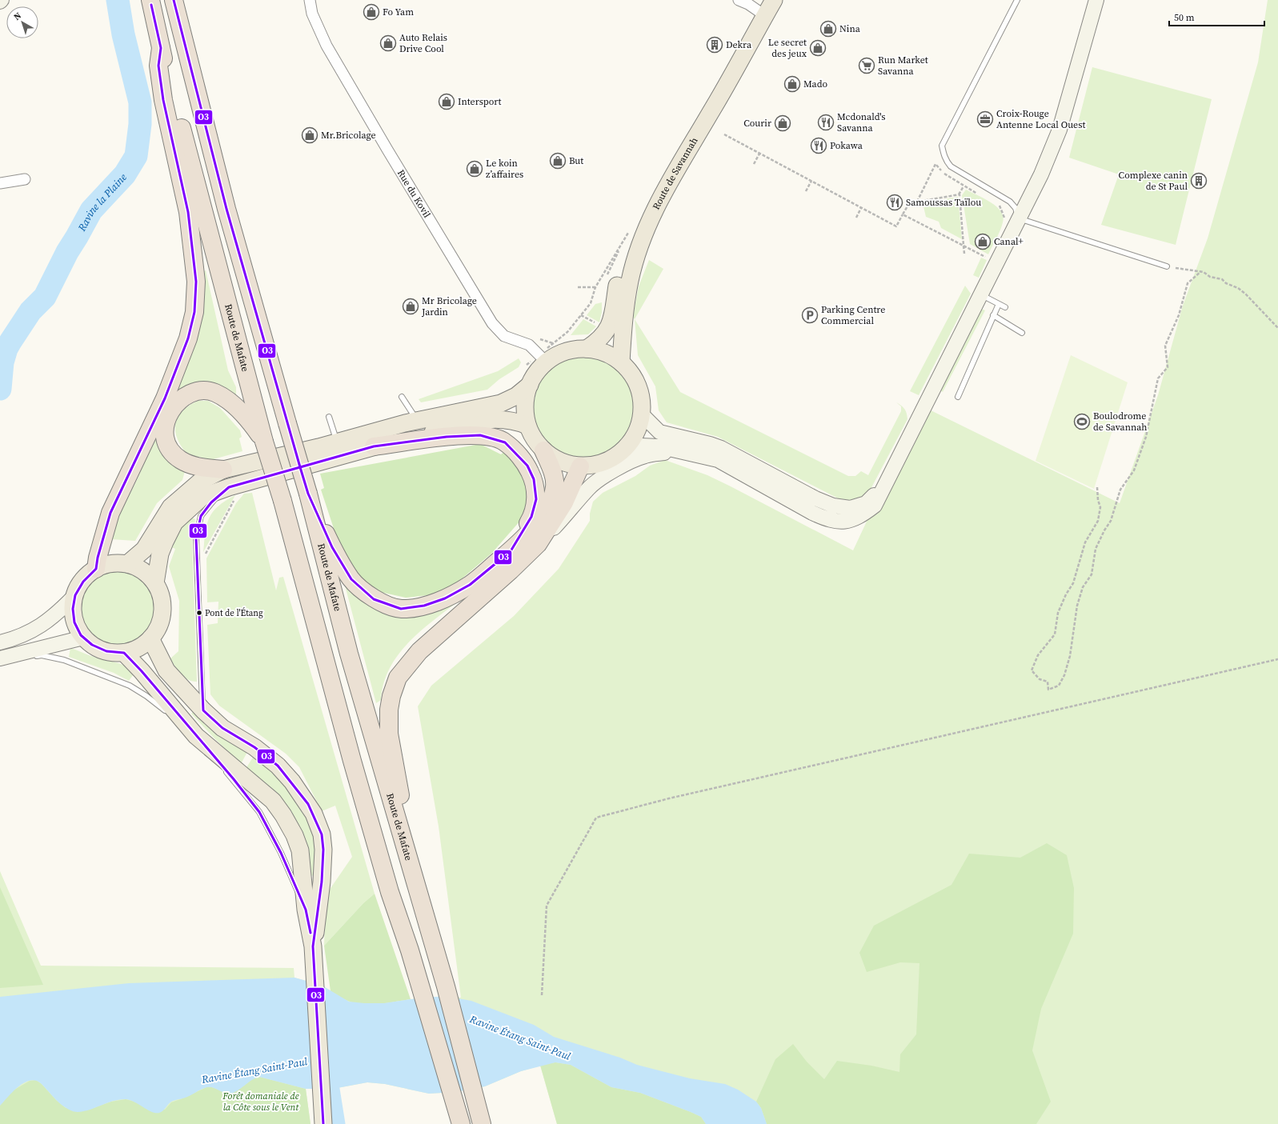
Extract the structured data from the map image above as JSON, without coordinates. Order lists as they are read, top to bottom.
{
  "streets": {
    "highway": ["Route de Mafate"],
    "main road": ["Route de Savannah"],
    "street": ["Rue du Kovil"]
  },
  "water": ["Ravine la Plaine", "Ravine Étang Saint-Paul"],
  "parks": ["Forêt domaniale de la Côte sous le Vent"],
  "places": {
    "shop": [
      "Fo Yam",
      "Nina",
      "Auto Relais Drive Cool",
      "Le secret des jeux",
      "Mado",
      "Intersport",
      "Courir",
      "Mr.Bricolage",
      "But",
      "Le koin z’affaires",
      "Canal+",
      "Mr Bricolage Jardin"
    ],
    "building": ["Dekra", "Complexe canin de St Paul"],
    "supermarket": ["Run Market Savanna"],
    "office": ["Croix-Rouge Antenne Local Ouest"],
    "restaurant": ["Mcdonald's Savanna", "Pokawa", "Samoussas Taïlou"],
    "parking": ["Parking Centre Commercial"],
    "sports": ["Boulodrome de Savannah"],
    "other": ["Pont de l'Étang"]
  },
  "lines": ["transit line O3"],
  "scale_bar": "50 m",
  "north": "top left"
}
